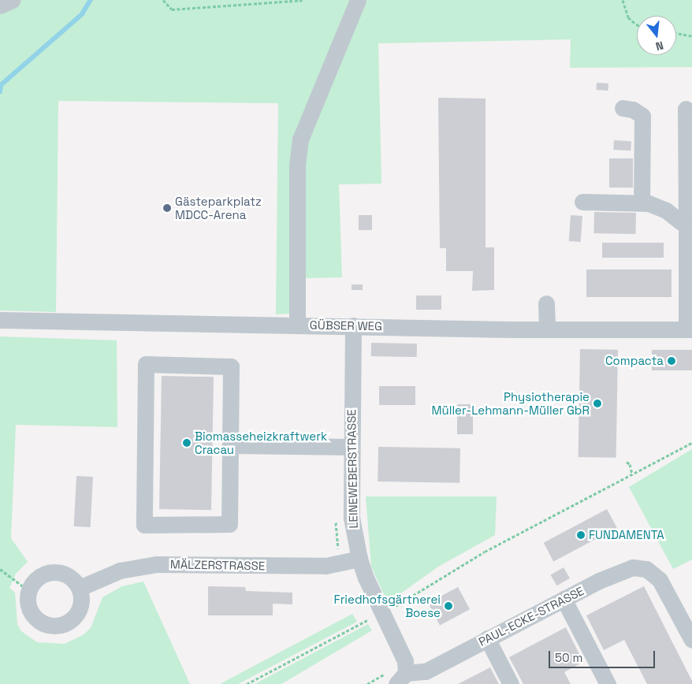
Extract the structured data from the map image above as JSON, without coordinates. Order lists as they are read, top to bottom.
{
  "streets": {
    "street": [
      "GÜBSER WEG",
      "LEINEWEBERSTRASSE",
      "MÄLZERSTRASSE",
      "PAUL-ECKE-STRASSE"
    ]
  },
  "crossings": [
    ["GÜBSER WEG", "LEINEWEBERSTRASSE"],
    ["LEINEWEBERSTRASSE", "MÄLZERSTRASSE"],
    ["LEINEWEBERSTRASSE", "PAUL-ECKE-STRASSE"]
  ],
  "places": [
    "Gästeparkplatz MDCC-Arena",
    "Compacta",
    "Physiotherapie Müller-Lehmann-Müller GbR",
    "Biomasseheizkraftwerk Cracau",
    "FUNDAMENTA",
    "Friedhofsgärtnerei Boese"
  ],
  "scale_bar": "50 m",
  "north": "bottom"
}
